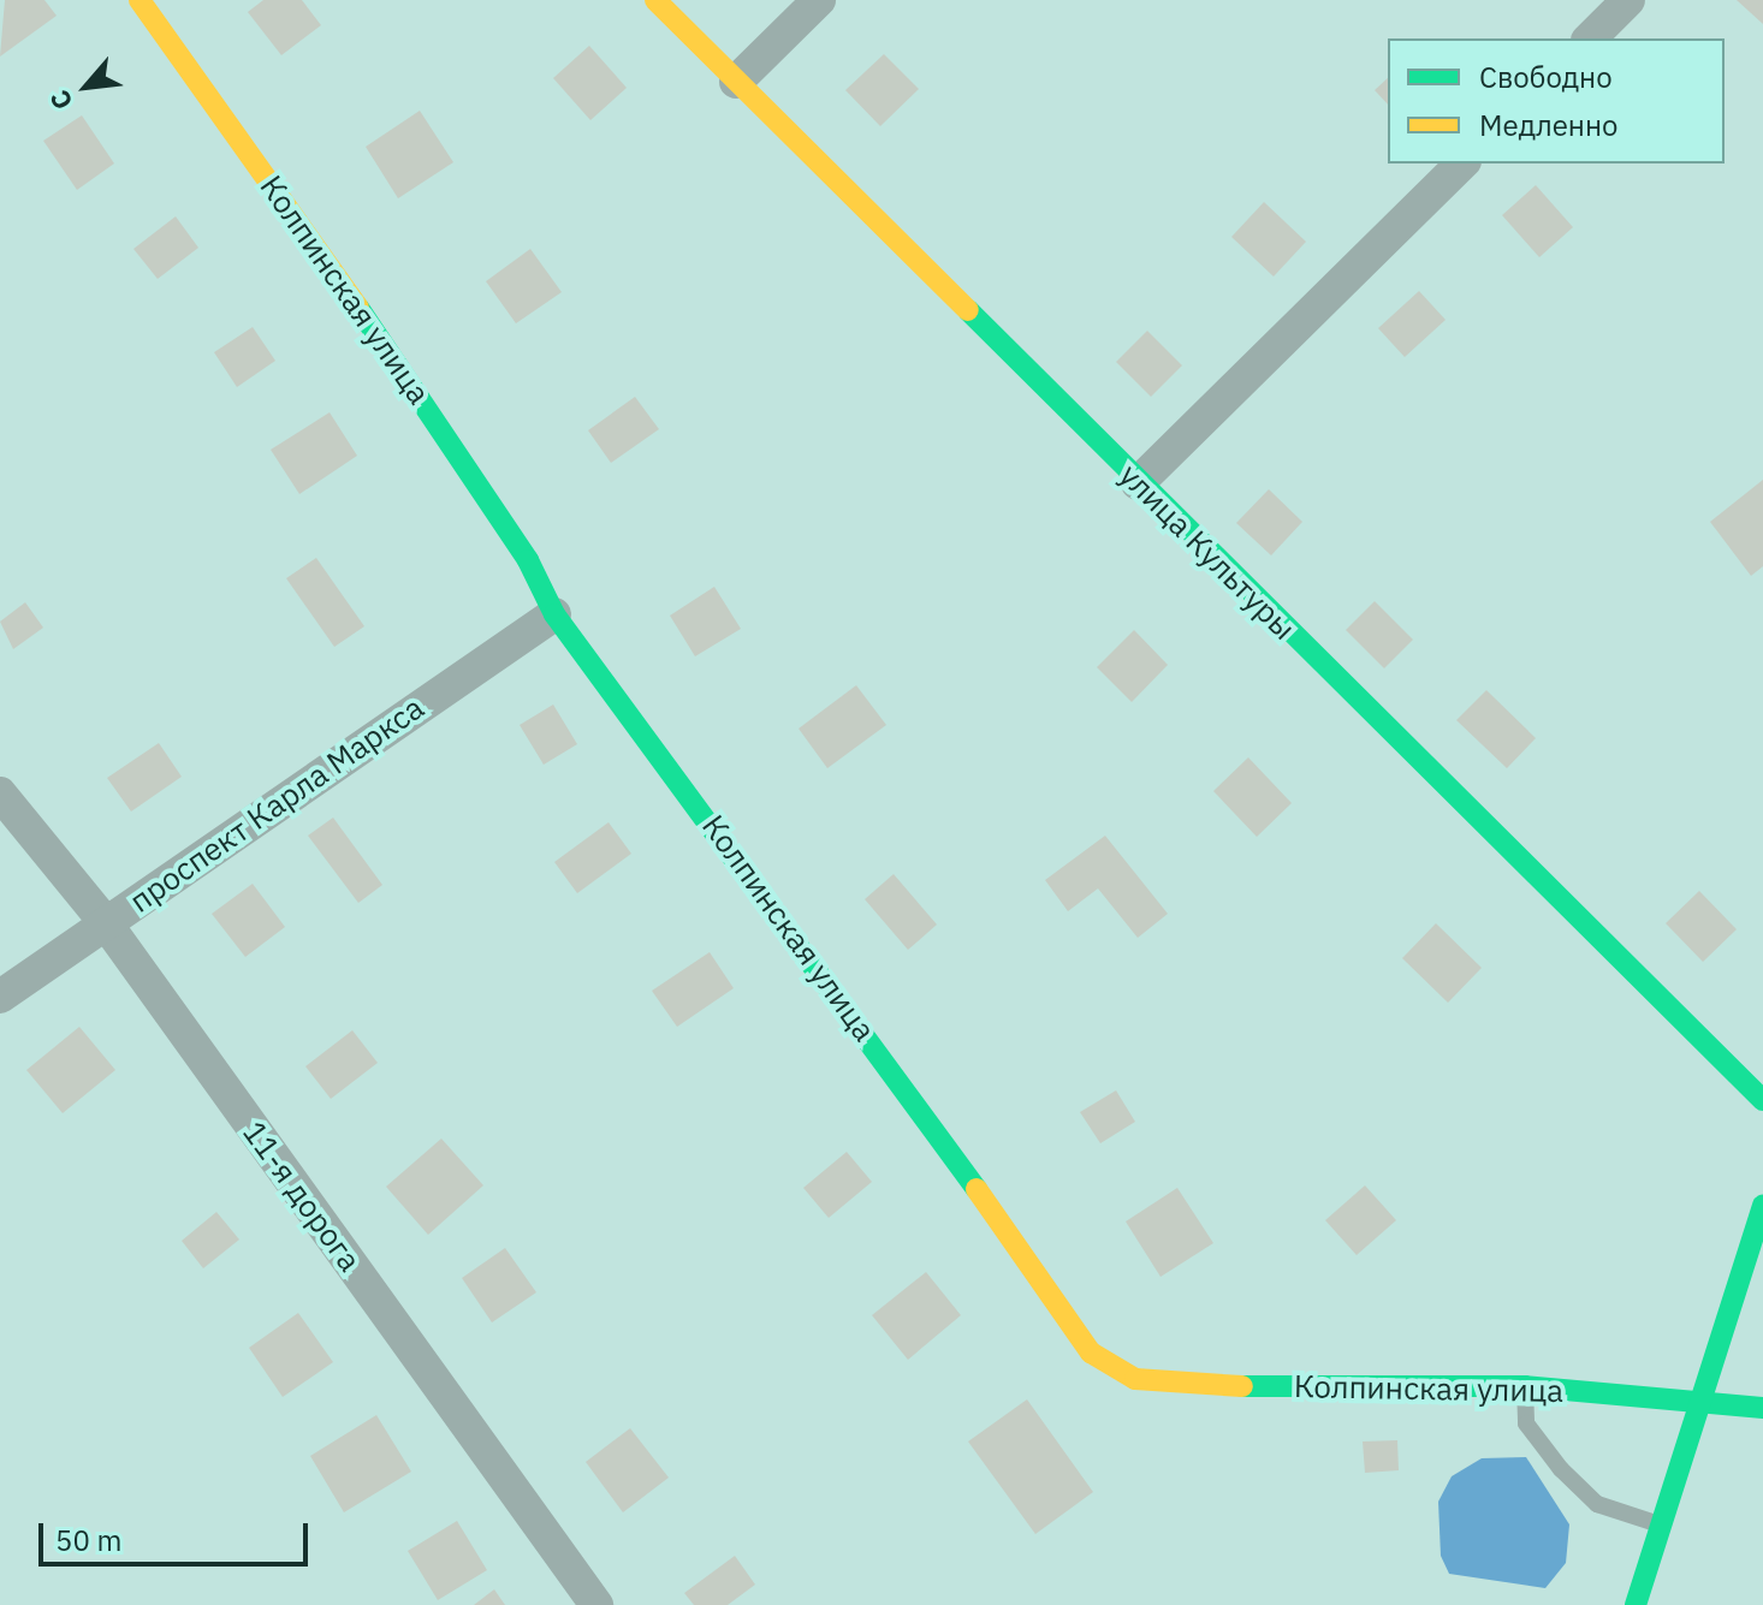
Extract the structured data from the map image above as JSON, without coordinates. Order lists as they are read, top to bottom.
{
  "streets": {
    "street": [
      "Колпинская улица",
      "улица Культуры",
      "проспект Карла Маркса",
      "11-я дорога"
    ]
  },
  "crossings": [
    ["Колпинская улица", "проспект Карла Маркса"],
    ["проспект Карла Маркса", "11-я дорога"]
  ],
  "legend": ["Свободно", "Медленно"],
  "scale_bar": "50 m",
  "north": "bottom left"
}
